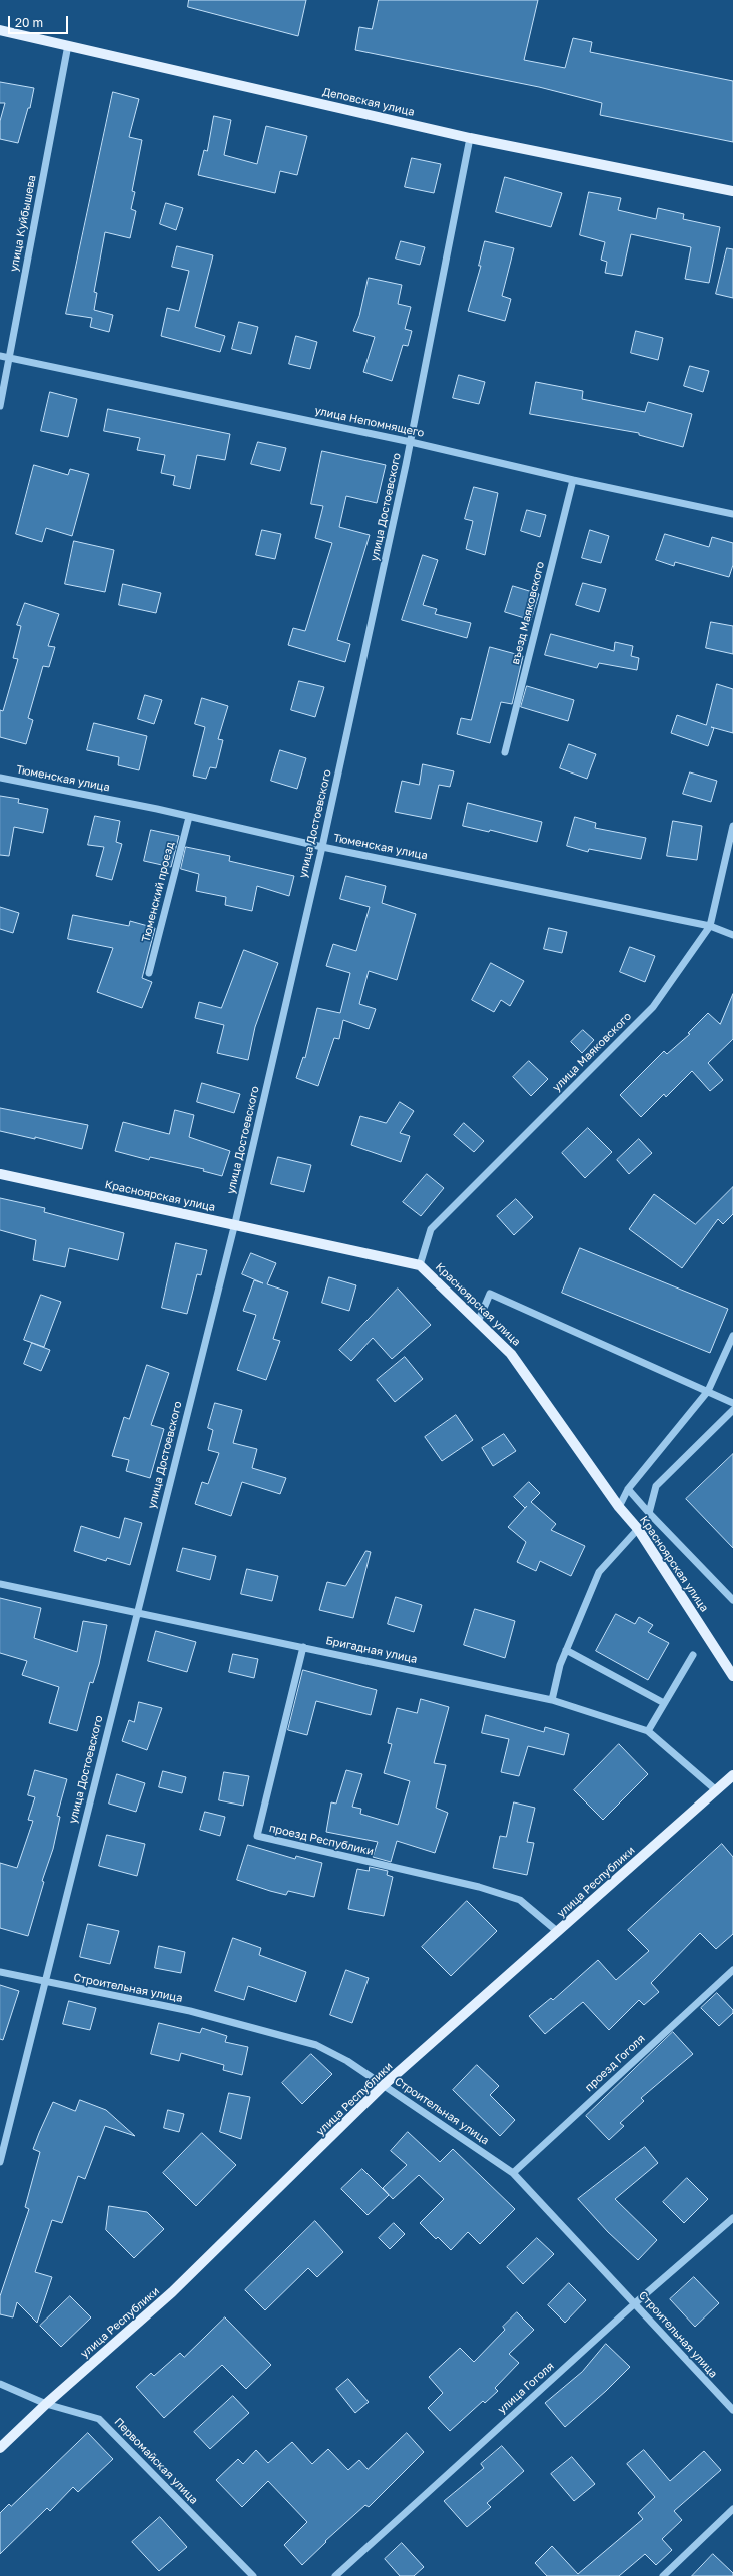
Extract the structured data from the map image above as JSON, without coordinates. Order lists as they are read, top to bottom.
{
  "streets": {
    "main road": ["Деповская улица", "Красноярская улица", "улица Республики"],
    "street": [
      "улица Куйбышева",
      "улица Непомнящего",
      "улица Достоевского",
      "въезд Маяковского",
      "Тюменская улица",
      "Тюменский проезд",
      "улица Маяковского",
      "Бригадная улица",
      "проезд Республики",
      "Строительная улица",
      "проезд Гоголя",
      "улица Гоголя",
      "Первомайская улица"
    ]
  },
  "crossings": [
    ["Деповская улица", "улица Куйбышева"],
    ["Деповская улица", "улица Достоевского"],
    ["улица Куйбышева", "улица Непомнящего"],
    ["улица Непомнящего", "улица Достоевского"],
    ["улица Непомнящего", "въезд Маяковского"],
    ["улица Достоевского", "Тюменская улица"],
    ["улица Достоевского", "Красноярская улица"],
    ["улица Достоевского", "Бригадная улица"],
    ["улица Достоевского", "Строительная улица"],
    ["Тюменская улица", "Тюменский проезд"],
    ["Тюменская улица", "улица Маяковского"],
    ["улица Маяковского", "Красноярская улица"],
    ["Бригадная улица", "проезд Республики"],
    ["Бригадная улица", "улица Республики"],
    ["проезд Республики", "улица Республики"],
    ["улица Республики", "Строительная улица"],
    ["улица Республики", "Первомайская улица"],
    ["Строительная улица", "проезд Гоголя"],
    ["Строительная улица", "улица Гоголя"]
  ],
  "scale_bar": "20 m"
}
